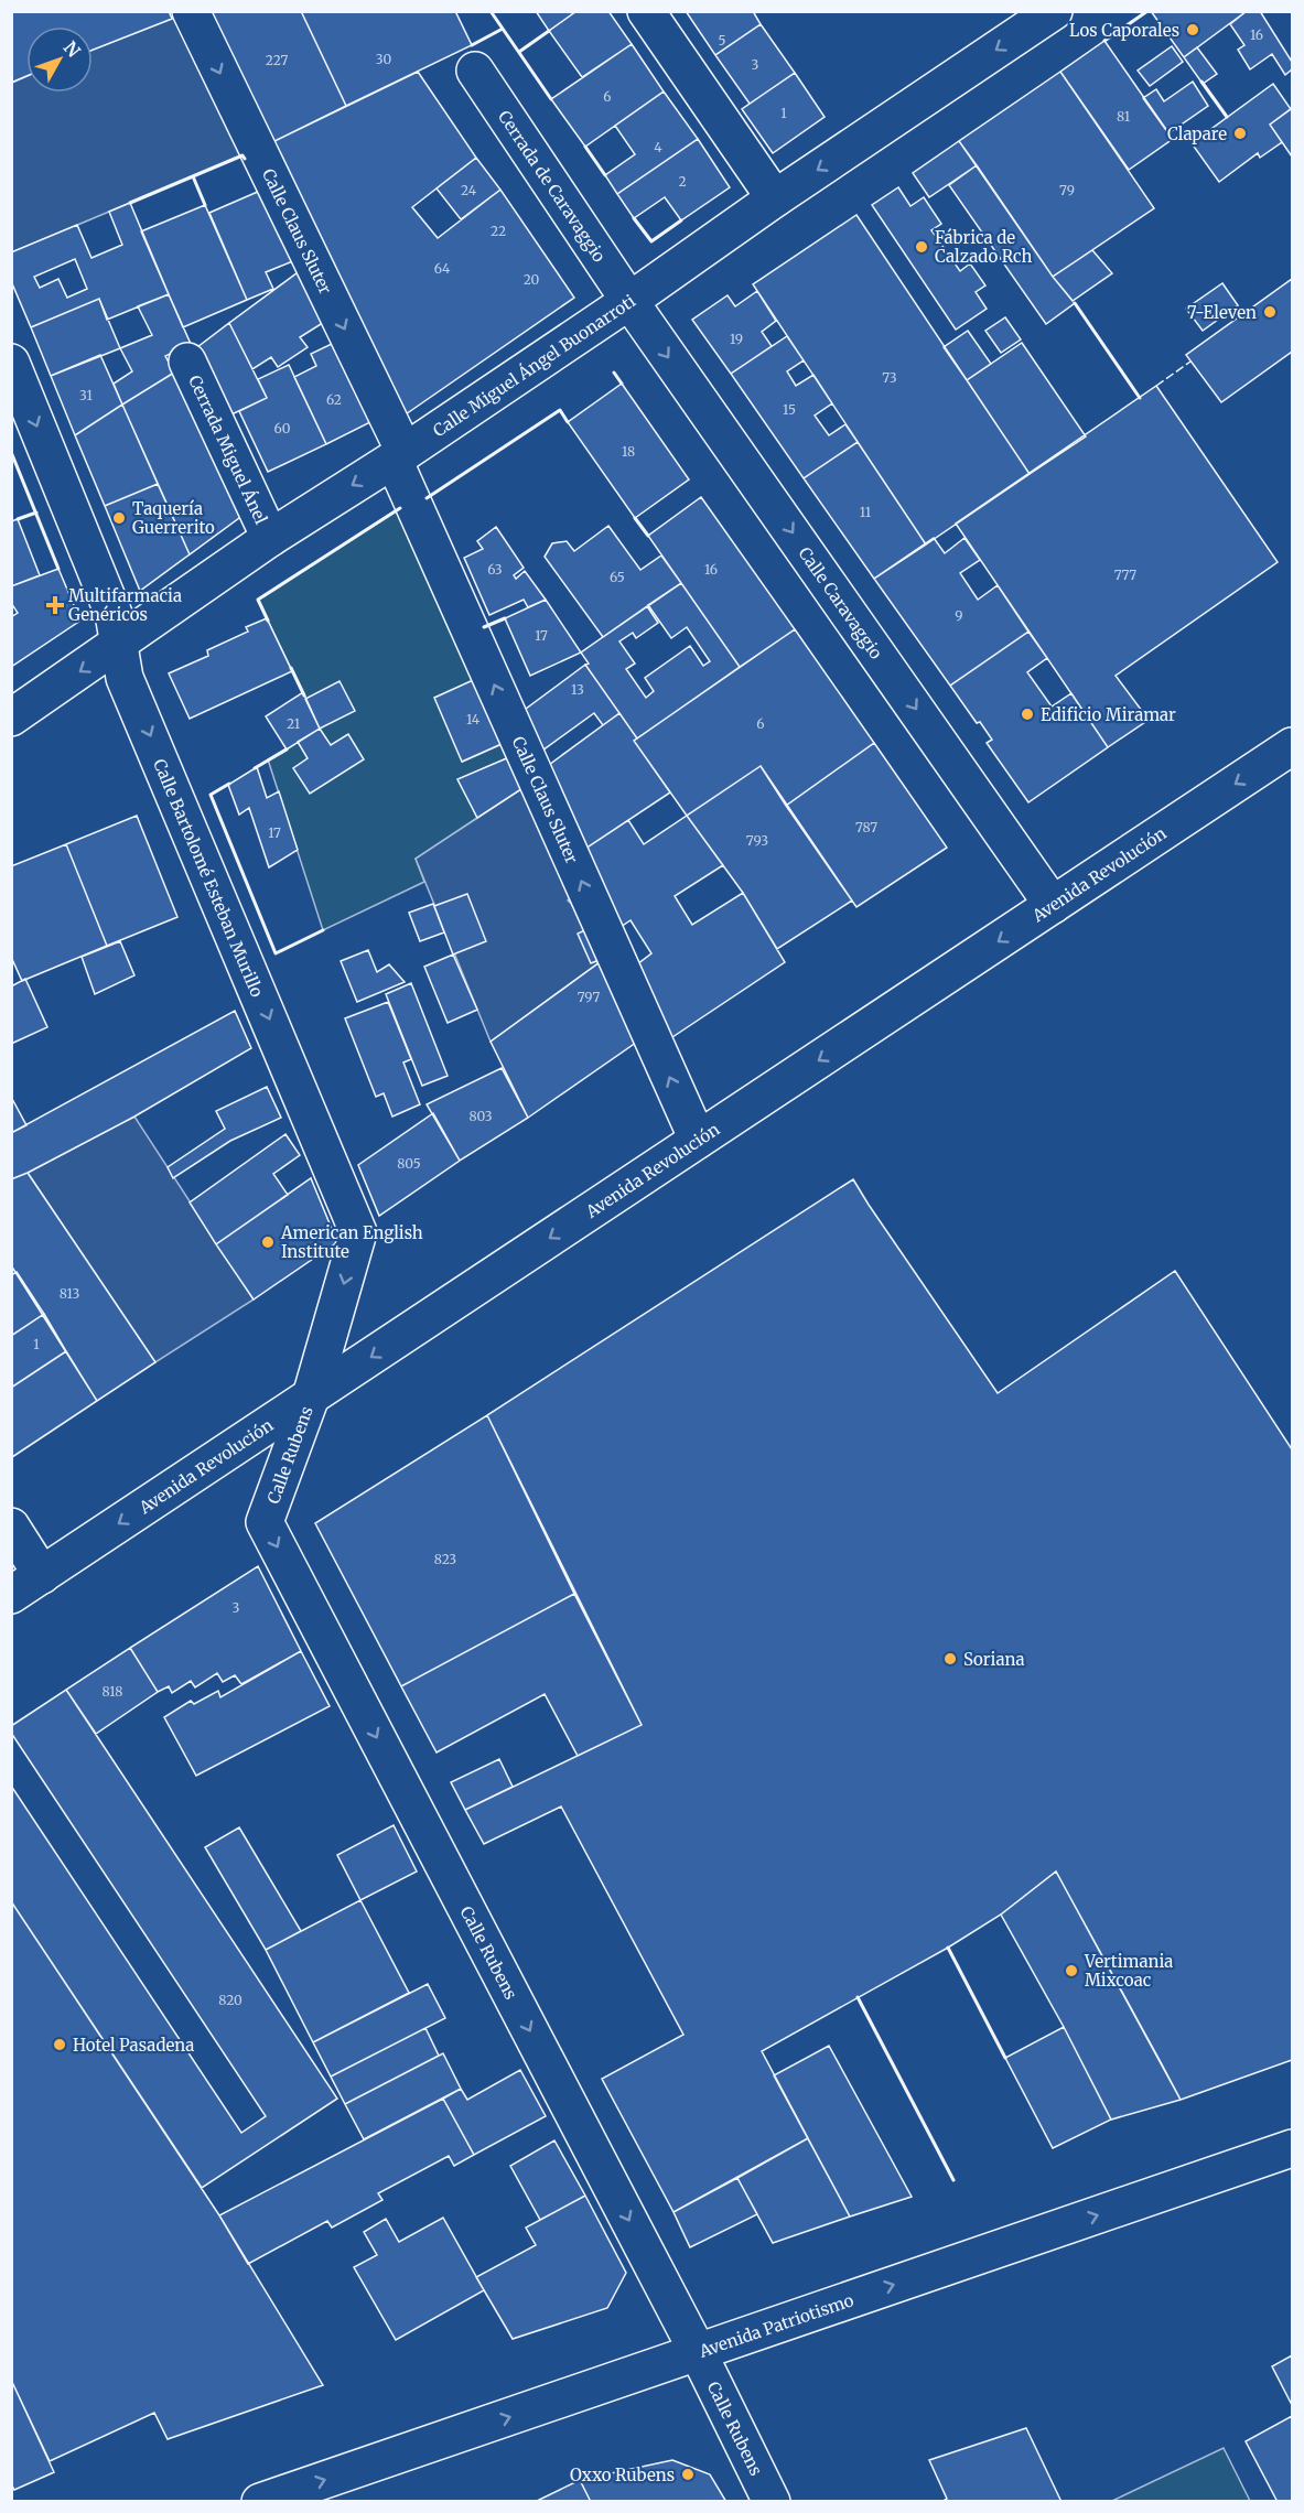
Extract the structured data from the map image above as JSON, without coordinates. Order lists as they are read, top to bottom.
{
  "streets": {
    "street": [
      "Cerrada de Caravaggio",
      "Calle Claus Sluter",
      "Calle Miguel Ángel Buonarroti",
      "Cerrada Miguel Ánel",
      "Calle Caravaggio",
      "Avenida Revolución",
      "Calle Bartolomé Esteban Murillo",
      "Calle Rubens",
      "Avenida Patriotismo"
    ]
  },
  "crossings": [
    ["Cerrada de Caravaggio", "Calle Miguel Ángel Buonarroti"],
    ["Cerrada de Caravaggio", "Calle Caravaggio"],
    ["Calle Claus Sluter", "Calle Miguel Ángel Buonarroti"],
    ["Calle Claus Sluter", "Avenida Revolución"],
    ["Calle Miguel Ángel Buonarroti", "Cerrada Miguel Ánel"],
    ["Calle Miguel Ángel Buonarroti", "Calle Caravaggio"],
    ["Calle Miguel Ángel Buonarroti", "Calle Bartolomé Esteban Murillo"],
    ["Calle Caravaggio", "Avenida Revolución"],
    ["Avenida Revolución", "Calle Bartolomé Esteban Murillo"],
    ["Avenida Revolución", "Calle Rubens"],
    ["Calle Bartolomé Esteban Murillo", "Calle Rubens"],
    ["Calle Rubens", "Avenida Patriotismo"]
  ],
  "one_way": [
    "Calle Miguel Ángel Buonarroti",
    "Calle Caravaggio",
    "Avenida Revolución",
    "Calle Bartolomé Esteban Murillo",
    "Calle Rubens",
    "Avenida Patriotismo"
  ],
  "places": {
    "other": [
      "Los Caporales",
      "Clapare",
      "Fábrica de Calzado Rch",
      "7-Eleven",
      "Taquería Guerrerito",
      "Edificio Miramar",
      "American English Institute",
      "Soriana",
      "Vertimania Mixcoac",
      "Hotel Pasadena",
      "Oxxo Rubens"
    ],
    "health": ["Multifarmacia Genéricos"]
  },
  "house_numbers": [
    "16",
    "5",
    "30",
    "227",
    "3",
    "6",
    "1",
    "81",
    "4",
    "2",
    "24",
    "79",
    "22",
    "64",
    "20",
    "19",
    "73",
    "31",
    "62",
    "15",
    "60",
    "18",
    "11",
    "63",
    "16",
    "777",
    "65",
    "9",
    "17",
    "13",
    "14",
    "21",
    "6",
    "787",
    "17",
    "793",
    "797",
    "803",
    "805",
    "813",
    "1",
    "823",
    "3",
    "818",
    "820"
  ],
  "north": "top right"
}
